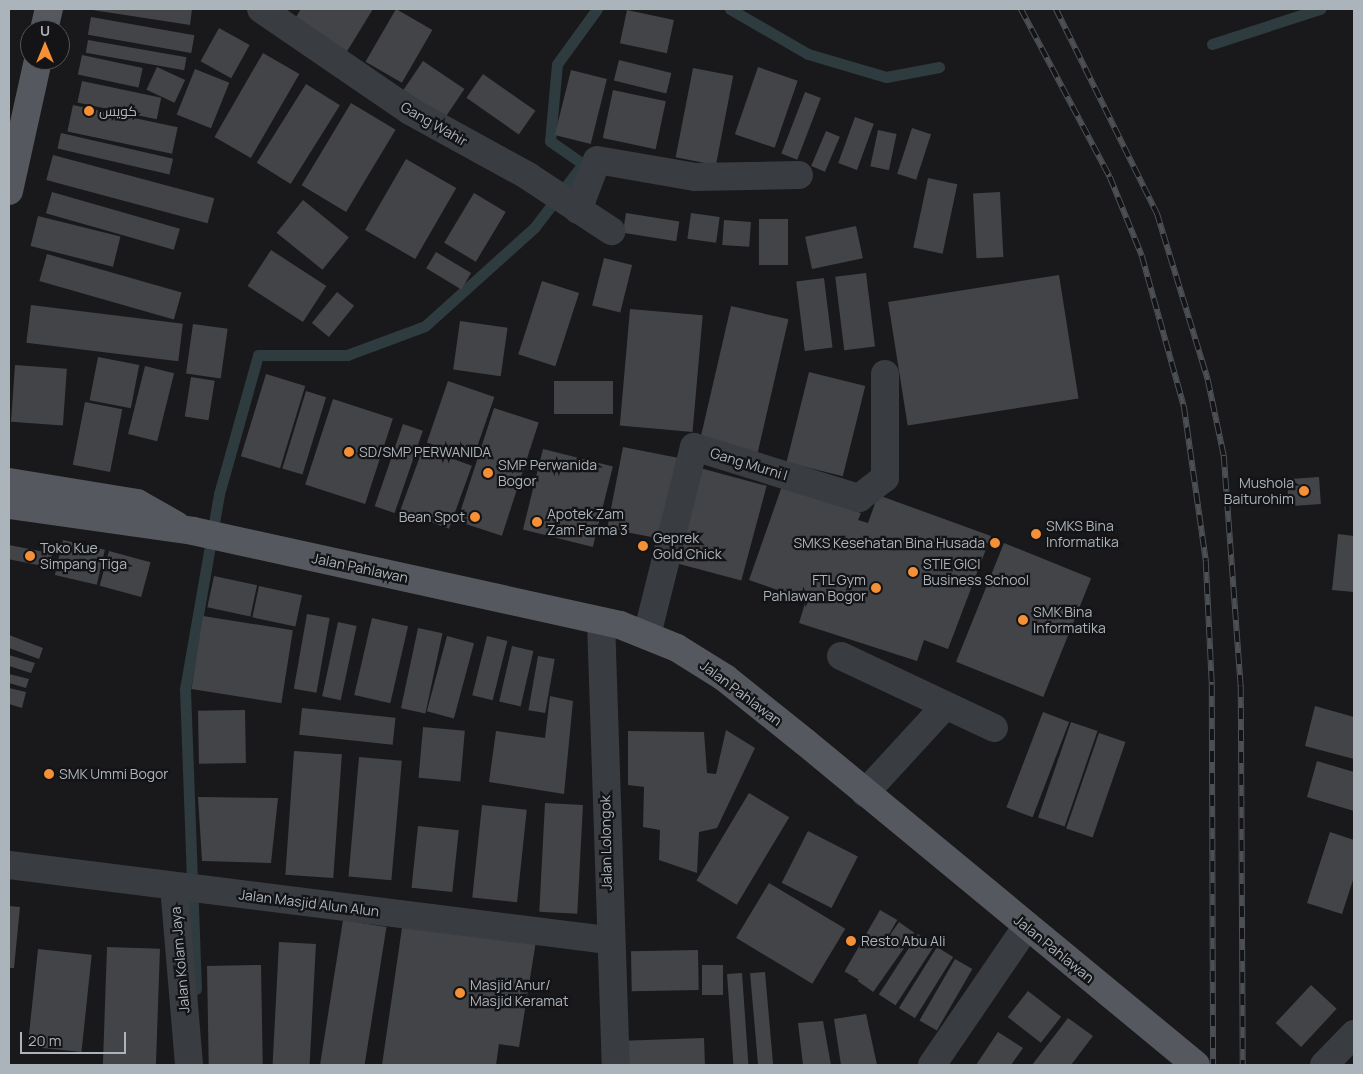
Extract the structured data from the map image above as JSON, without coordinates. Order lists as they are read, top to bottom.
{
  "streets": {
    "main road": ["Jalan Pahlawan"],
    "street": [
      "Gang Wahir",
      "Gang Murni I",
      "Jalan Lolongok",
      "Jalan Masjid Alun Alun",
      "Jalan Kolam Jaya"
    ]
  },
  "crossings": [
    ["Gang Murni I", "Jalan Pahlawan"],
    ["Jalan Pahlawan", "Jalan Lolongok"],
    ["Jalan Lolongok", "Jalan Masjid Alun Alun"],
    ["Jalan Masjid Alun Alun", "Jalan Kolam Jaya"]
  ],
  "places": [
    "كويس",
    "SD/SMP PERWANIDA",
    "SMP Perwanida Bogor",
    "Mushola Baiturohim",
    "Bean Spot",
    "Apotek Zam Zam Farma 3",
    "SMKS Bina Informatika",
    "SMKS Kesehatan Bina Husada",
    "Geprek Gold Chick",
    "Toko Kue Simpang Tiga",
    "STIE GICI Business School",
    "FTL Gym Pahlawan Bogor",
    "SMK Bina Informatika",
    "SMK Ummi Bogor",
    "Resto Abu Ali",
    "Masjid Anur/ Masjid Keramat"
  ],
  "scale_bar": "20 m",
  "north": "top"
}
